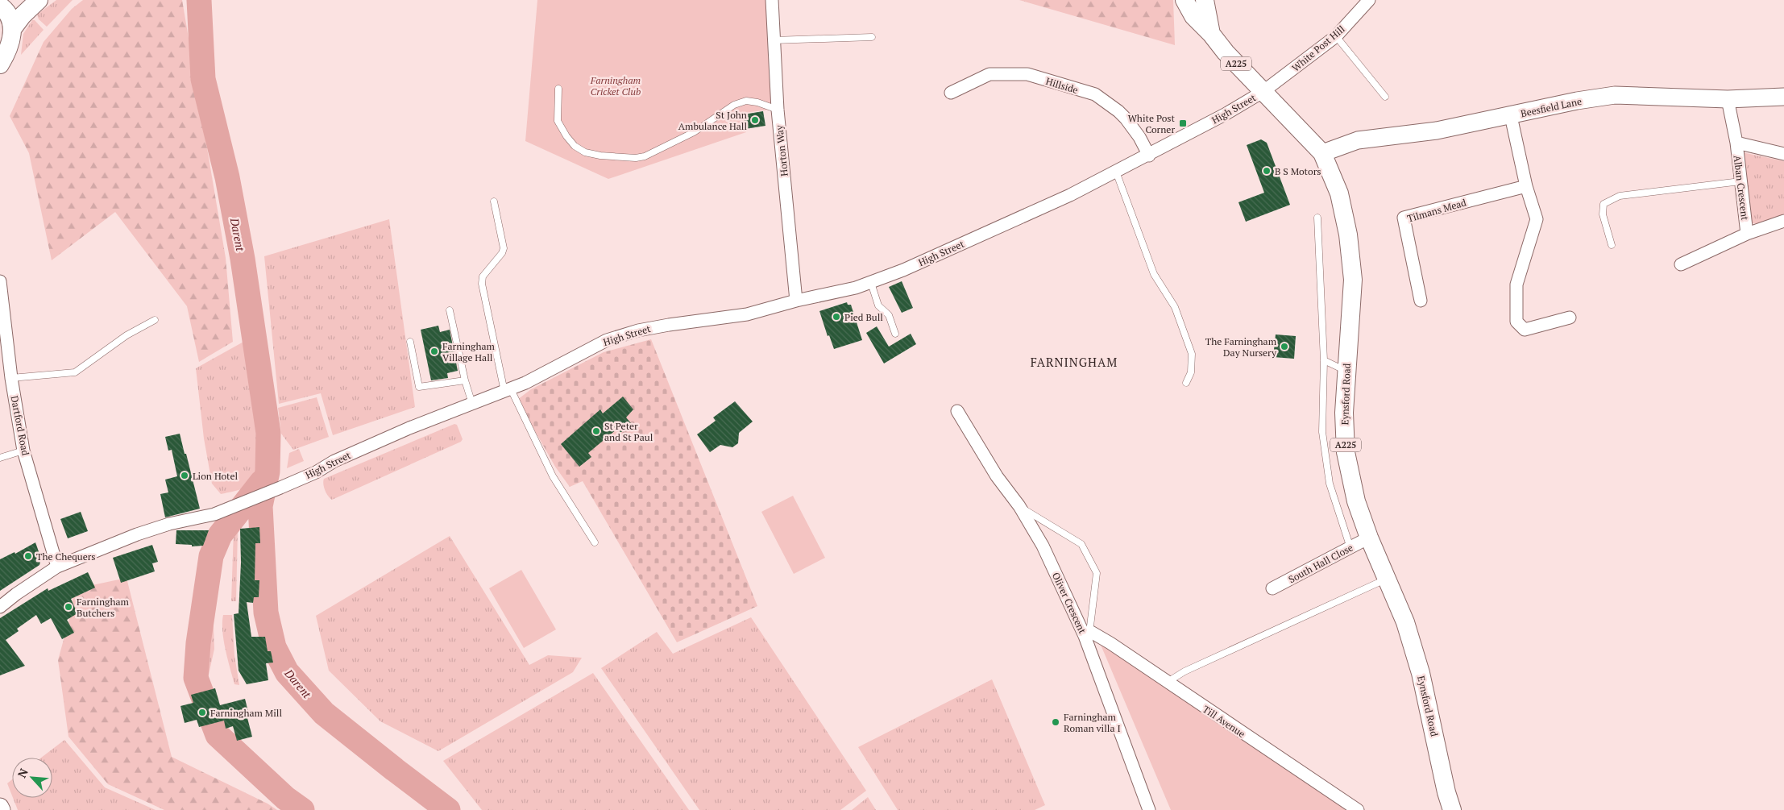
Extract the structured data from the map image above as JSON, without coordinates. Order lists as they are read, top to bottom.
{
  "streets": {
    "main road": ["A225", "Eynsford Road"],
    "street": [
      "White Post Hill",
      "Hillside",
      "Beesfield Lane",
      "High Street",
      "Horton Way",
      "Alban Crescent",
      "Tilmans Mead",
      "Dartford Road",
      "South Hall Close",
      "Oliver Crescent",
      "Till Avenue"
    ]
  },
  "crossings": [
    ["White Post Hill", "High Street"],
    ["White Post Hill", "Eynsford Road"],
    ["Hillside", "High Street"],
    ["Beesfield Lane", "Alban Crescent"],
    ["Beesfield Lane", "Eynsford Road"],
    ["High Street", "Horton Way"],
    ["High Street", "Eynsford Road"],
    ["High Street", "Dartford Road"],
    ["Eynsford Road", "South Hall Close"],
    ["Oliver Crescent", "Till Avenue"]
  ],
  "districts": ["FARNINGHAM"],
  "water": ["Darent"],
  "parks": ["Farningham Cricket Club"],
  "places": {
    "other": [
      "St John Ambulance Hall",
      "B S Motors",
      "Pied Bull",
      "The Farningham Day Nursery",
      "Farningham Village Hall",
      "St Peter and St Paul",
      "Lion Hotel",
      "The Chequers",
      "Farningham Butchers",
      "Farningham Mill",
      "Farningham Roman villa I"
    ],
    "transit": ["White Post Corner"]
  },
  "north": "top left"
}
